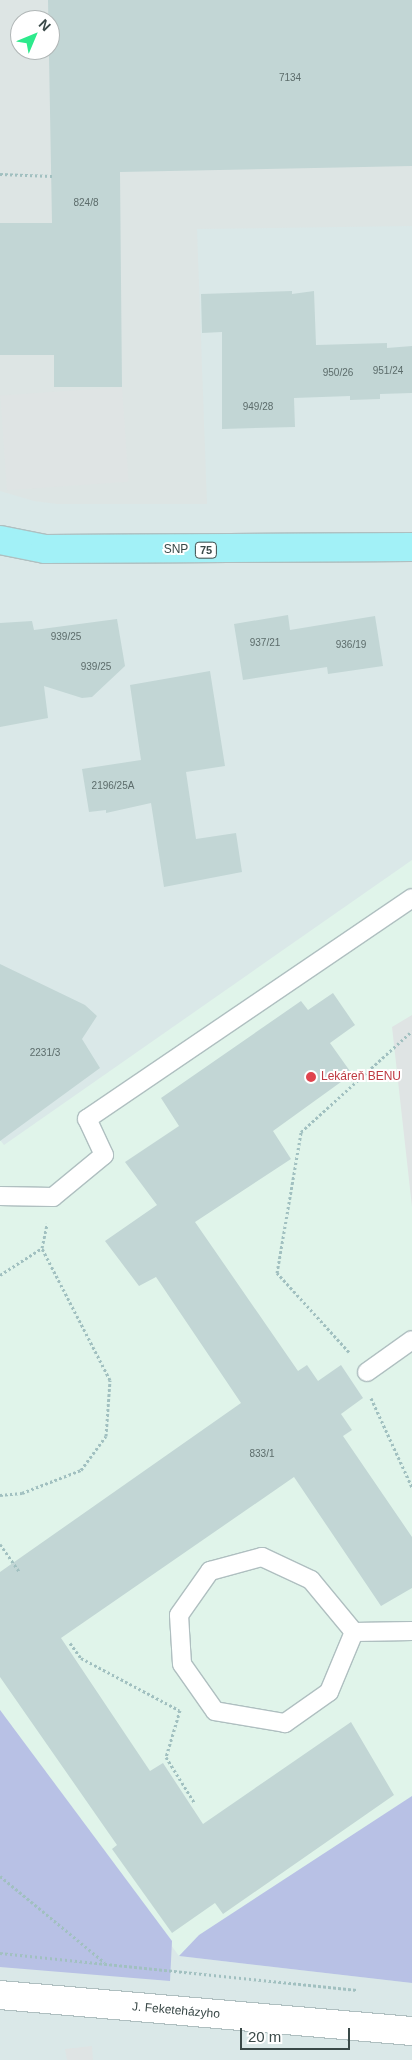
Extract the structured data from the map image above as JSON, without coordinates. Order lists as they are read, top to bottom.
{
  "streets": {
    "main road": ["SNP", "75"],
    "street": ["J. Feketeházyho"]
  },
  "places": ["Lekáreň BENU"],
  "house_numbers": [
    "7134",
    "824/8",
    "951/24",
    "950/26",
    "949/28",
    "939/25",
    "937/21",
    "936/19",
    "939/25",
    "2196/25A",
    "2231/3",
    "833/1"
  ],
  "scale_bar": "20 m",
  "north": "top right"
}
